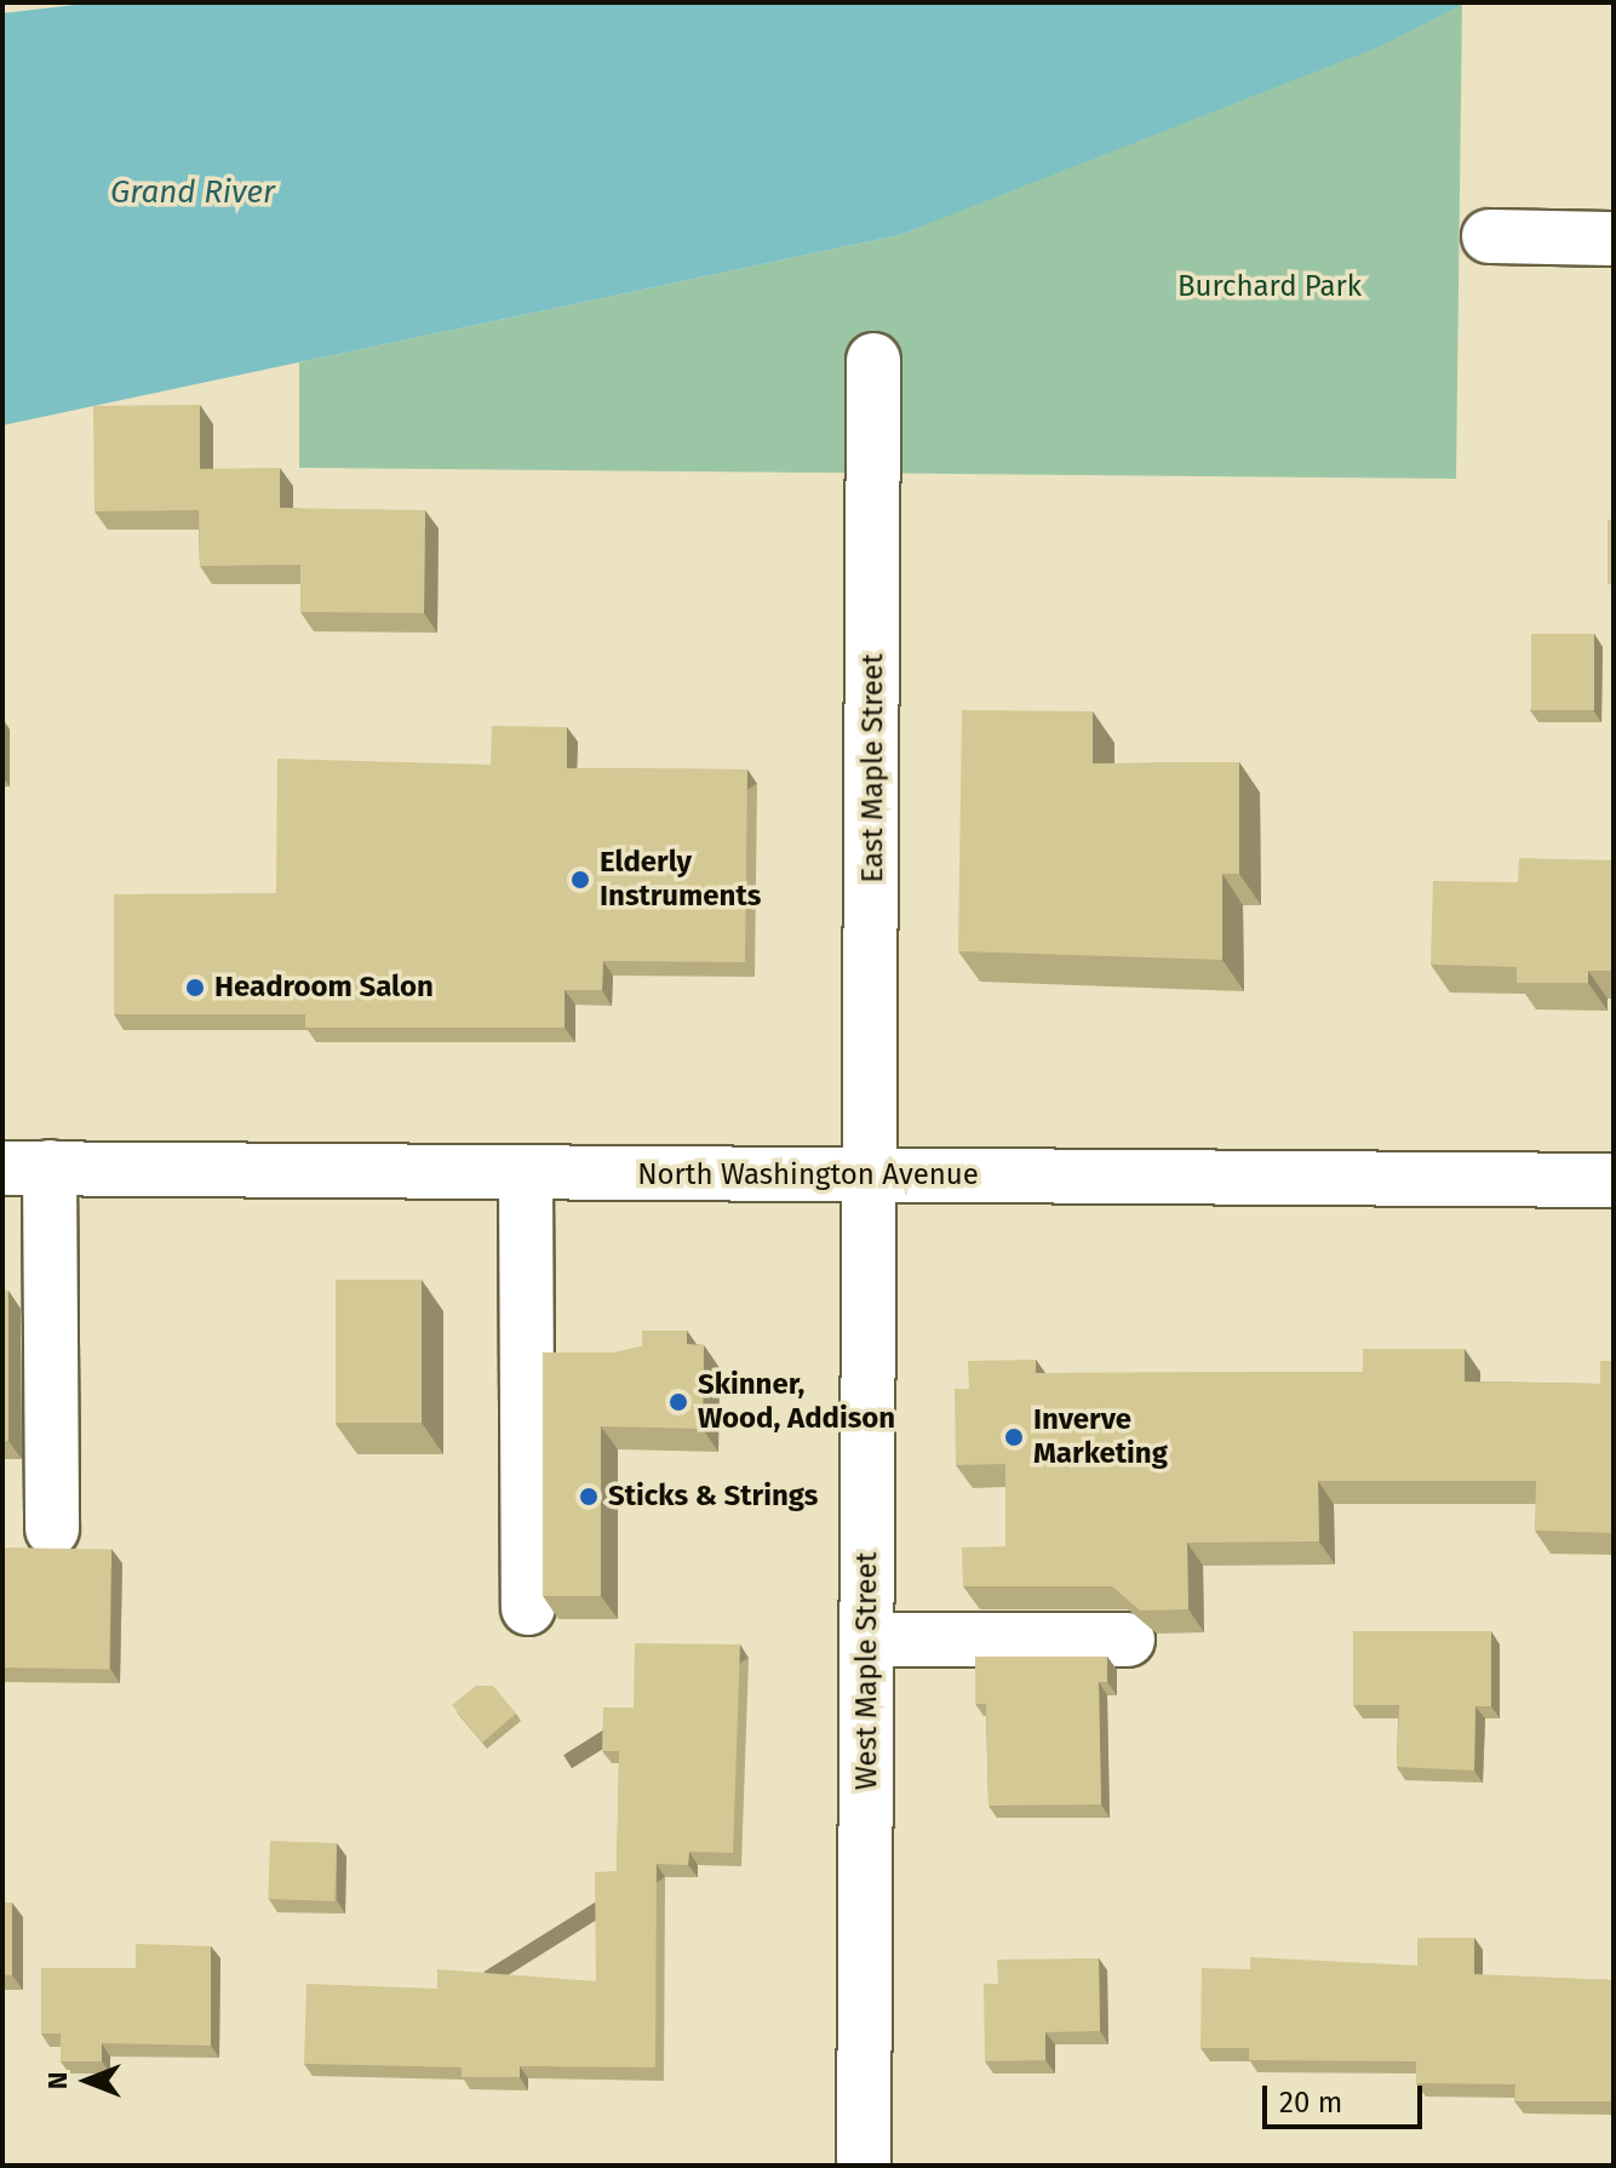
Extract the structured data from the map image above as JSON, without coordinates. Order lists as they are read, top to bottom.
{
  "streets": {
    "street": ["East Maple Street", "North Washington Avenue", "West Maple Street"]
  },
  "crossings": [
    ["East Maple Street", "North Washington Avenue"],
    ["East Maple Street", "West Maple Street"],
    ["North Washington Avenue", "West Maple Street"]
  ],
  "water": ["Grand River"],
  "parks": ["Burchard Park"],
  "places": [
    "Elderly Instruments",
    "Headroom Salon",
    "Skinner, Wood, Addison",
    "Inverve Marketing",
    "Sticks & Strings"
  ],
  "scale_bar": "20 m",
  "north": "left"
}
